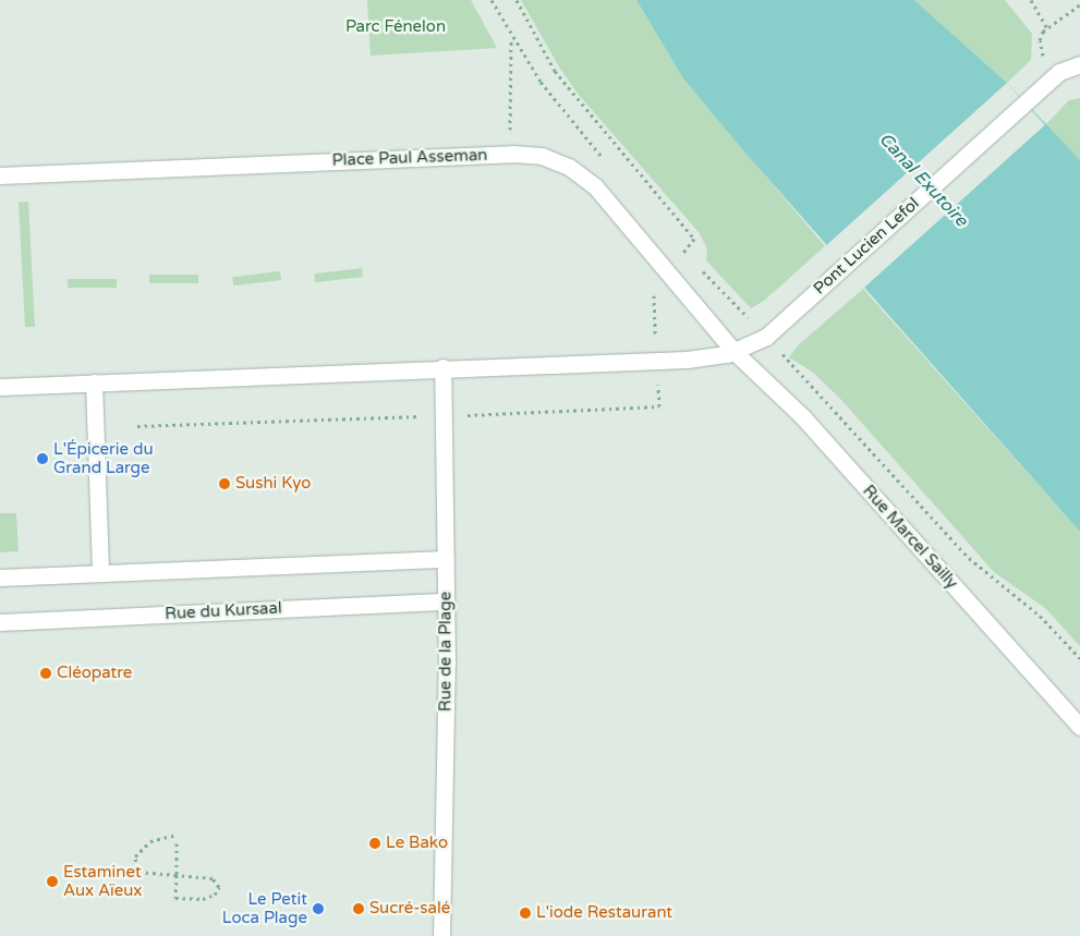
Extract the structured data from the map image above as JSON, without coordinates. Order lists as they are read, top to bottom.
{
  "streets": {
    "street": [
      "Place Paul Asseman",
      "Pont Lucien Lefol",
      "Rue Marcel Sailly",
      "Rue du Kursaal",
      "Rue de la Plage"
    ]
  },
  "crossings": [
    ["Place Paul Asseman", "Rue Marcel Sailly"],
    ["Rue du Kursaal", "Rue de la Plage"]
  ],
  "water": ["Canal Exutoire"],
  "parks": ["Parc Fénelon"],
  "places": [
    "L'Épicerie du Grand Large",
    "Sushi Kyo",
    "Cléopatre",
    "Le Bako",
    "Estaminet Aux Aïeux",
    "Le Petit Loca Plage",
    "Sucré-salé",
    "L'iode Restaurant"
  ]
}
